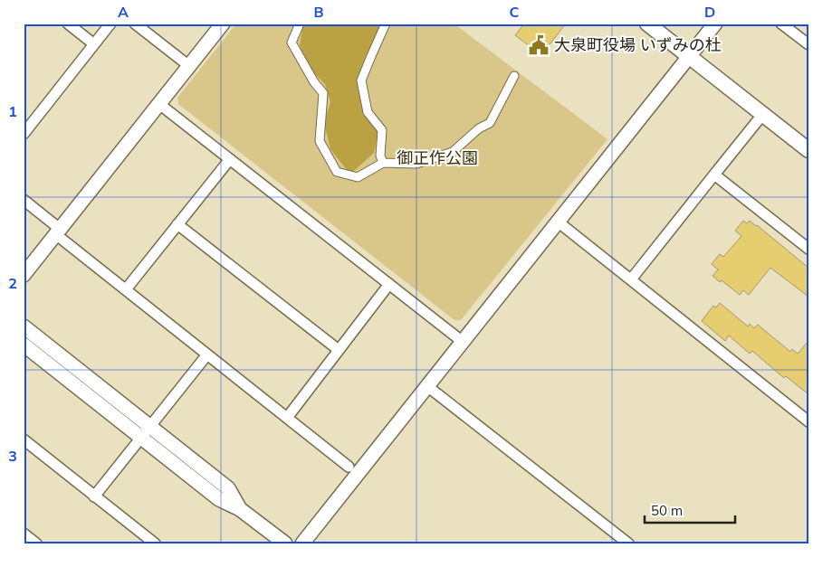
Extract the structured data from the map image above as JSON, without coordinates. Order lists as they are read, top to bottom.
{
  "parks": ["御正作公園"],
  "places": {
    "public building": ["大泉町役場 いずみの杜"]
  },
  "scale_bar": "50 m",
  "grid": {
    "columns": [
      "A",
      "B",
      "C",
      "D"
    ],
    "rows": ["1", "2", "3"]
  }
}
